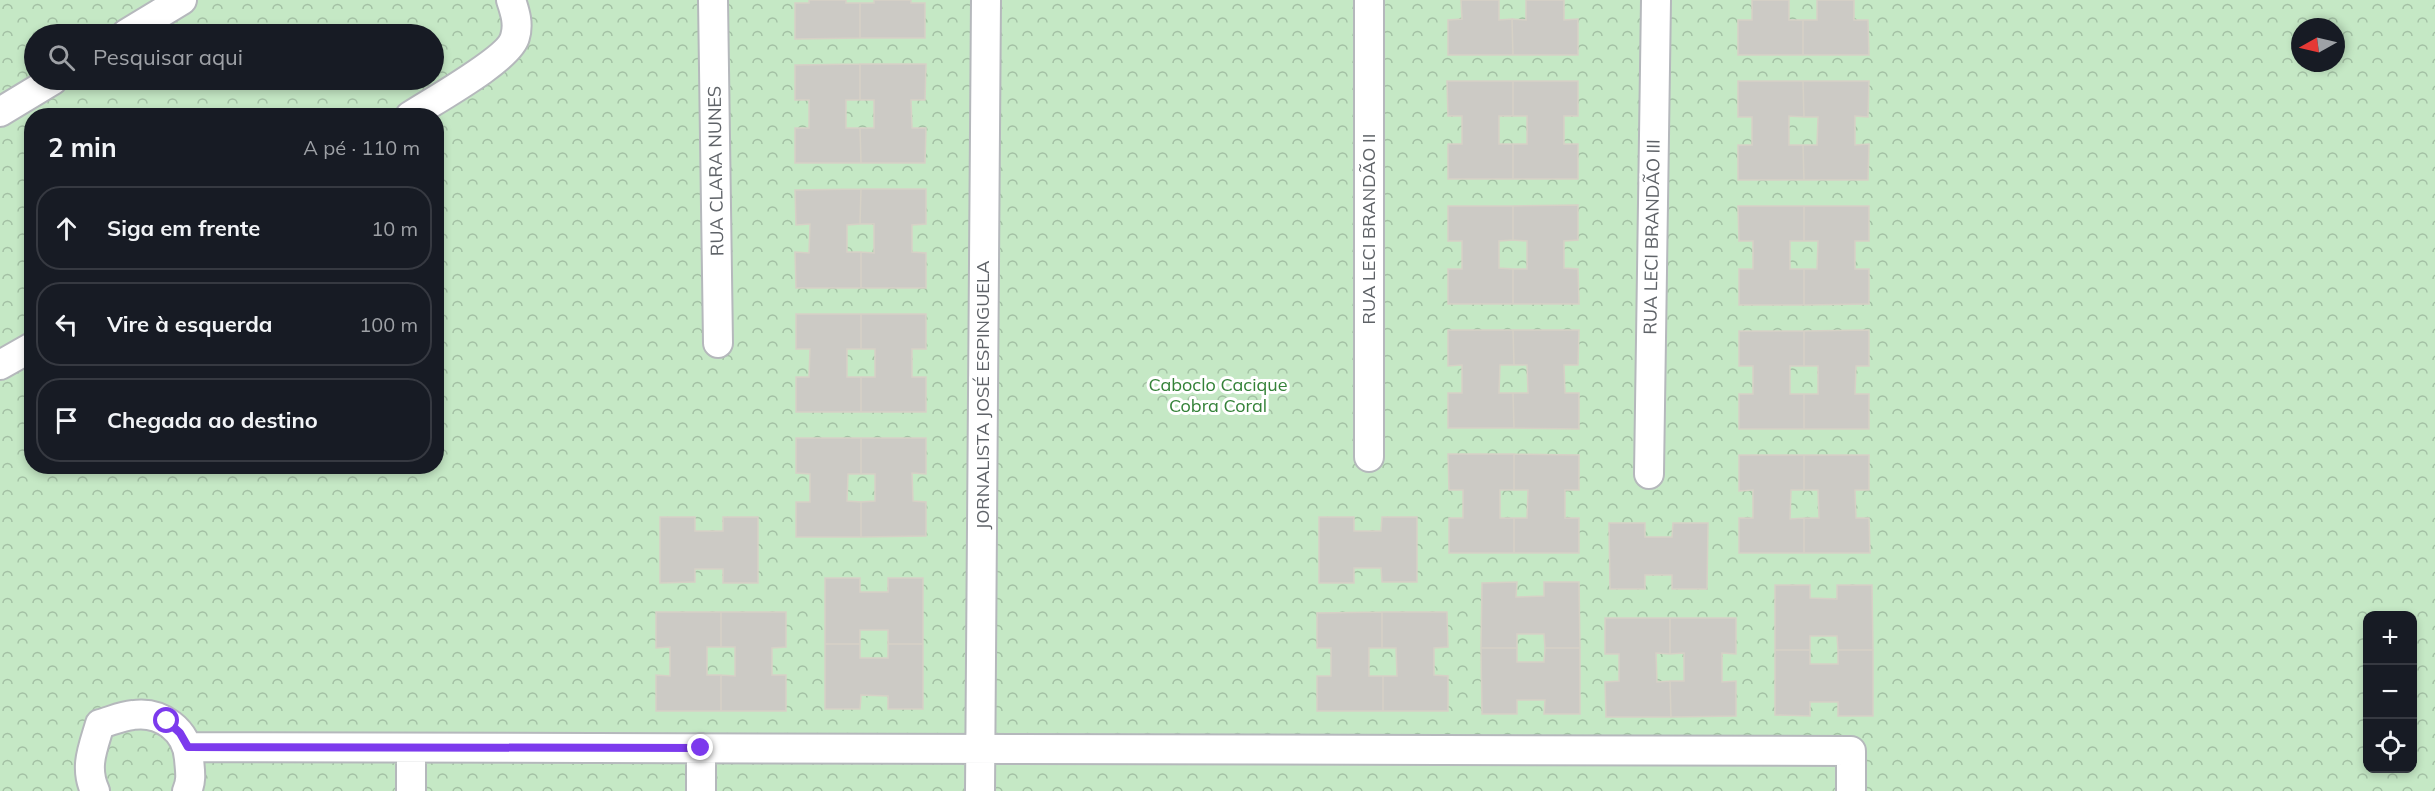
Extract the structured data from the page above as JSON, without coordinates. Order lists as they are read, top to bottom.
{
  "streets": {
    "street": [
      "RUA CLARA NUNES",
      "RUA LECI BRANDÃO II",
      "RUA LECI BRANDÃO III",
      "JORNALISTA JOSÉ ESPINGUELA"
    ]
  },
  "parks": ["Caboclo Cacique Cobra Coral"],
  "north": "left",
  "page": {
    "search": "Pesquisar aqui",
    "heading": ["2 min", "A pé · 110 m"],
    "list": [
      ["Siga em frente", "10 m"],
      ["Vire à esquerda", "100 m"],
      "Chegada ao destino"
    ],
    "map_buttons": ["+", "−"]
  }
}
